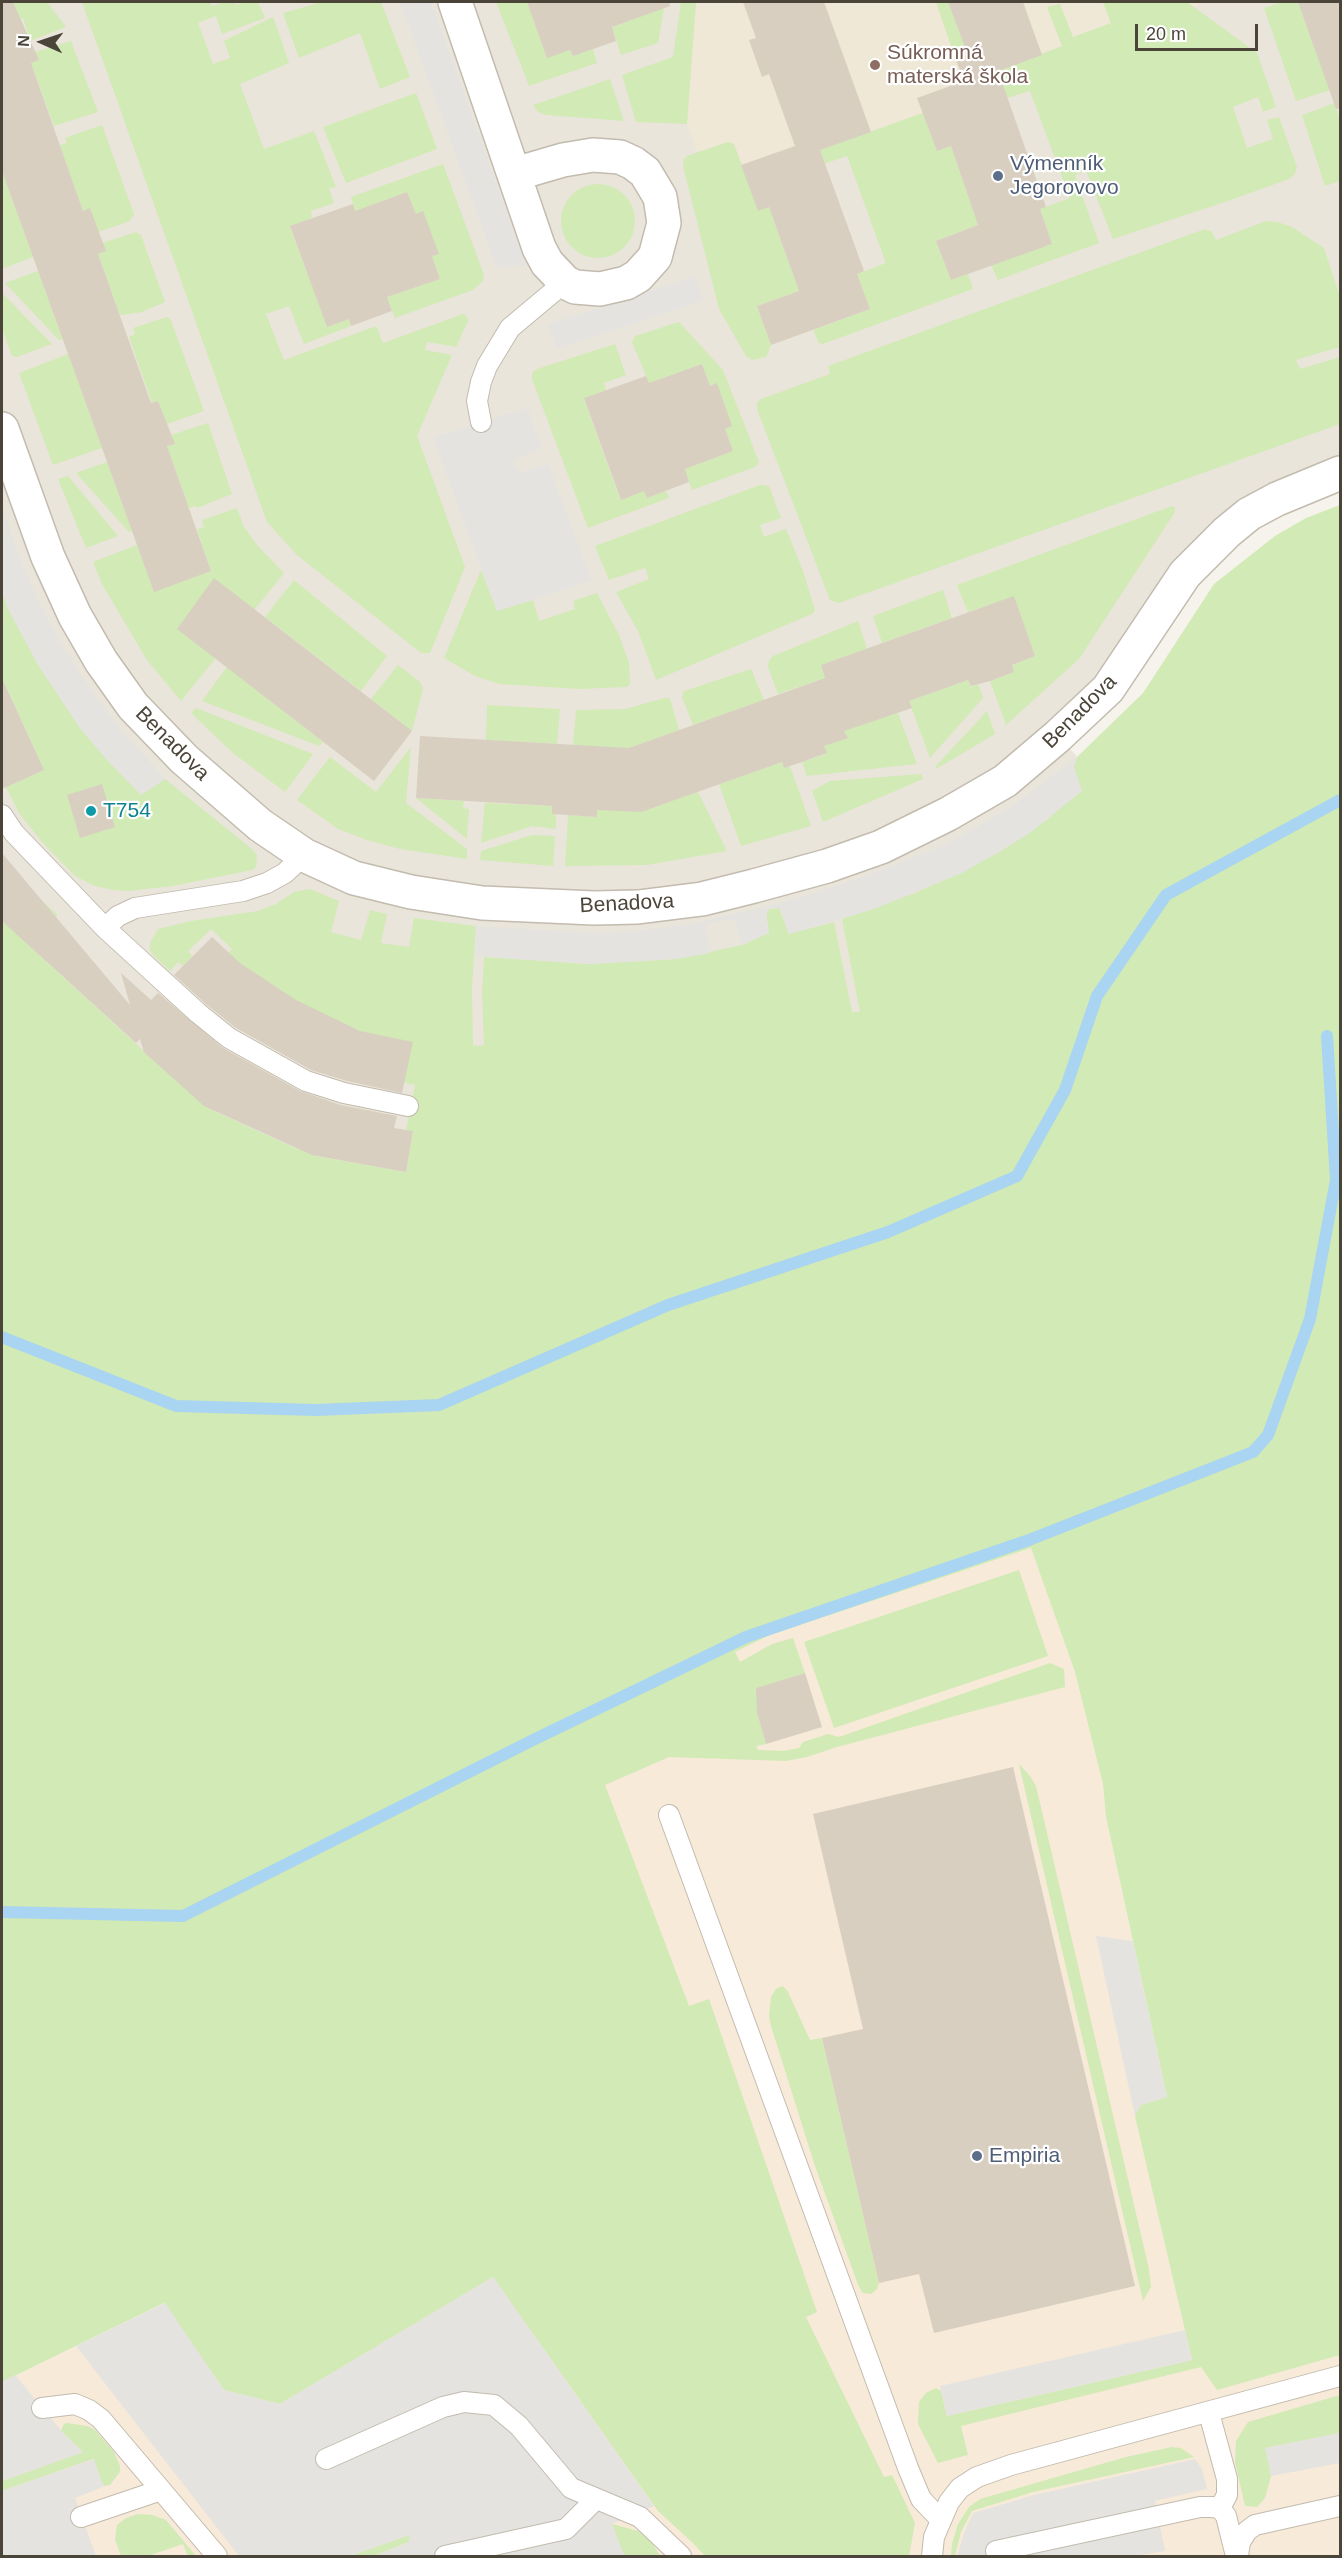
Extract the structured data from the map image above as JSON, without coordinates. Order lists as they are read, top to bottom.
{
  "streets": {
    "street": ["Benadova"]
  },
  "places": [
    "Súkromná materská škola",
    "Výmenník Jegorovovo",
    "T754",
    "Empiria"
  ],
  "scale_bar": "20 m",
  "north": "left"
}
